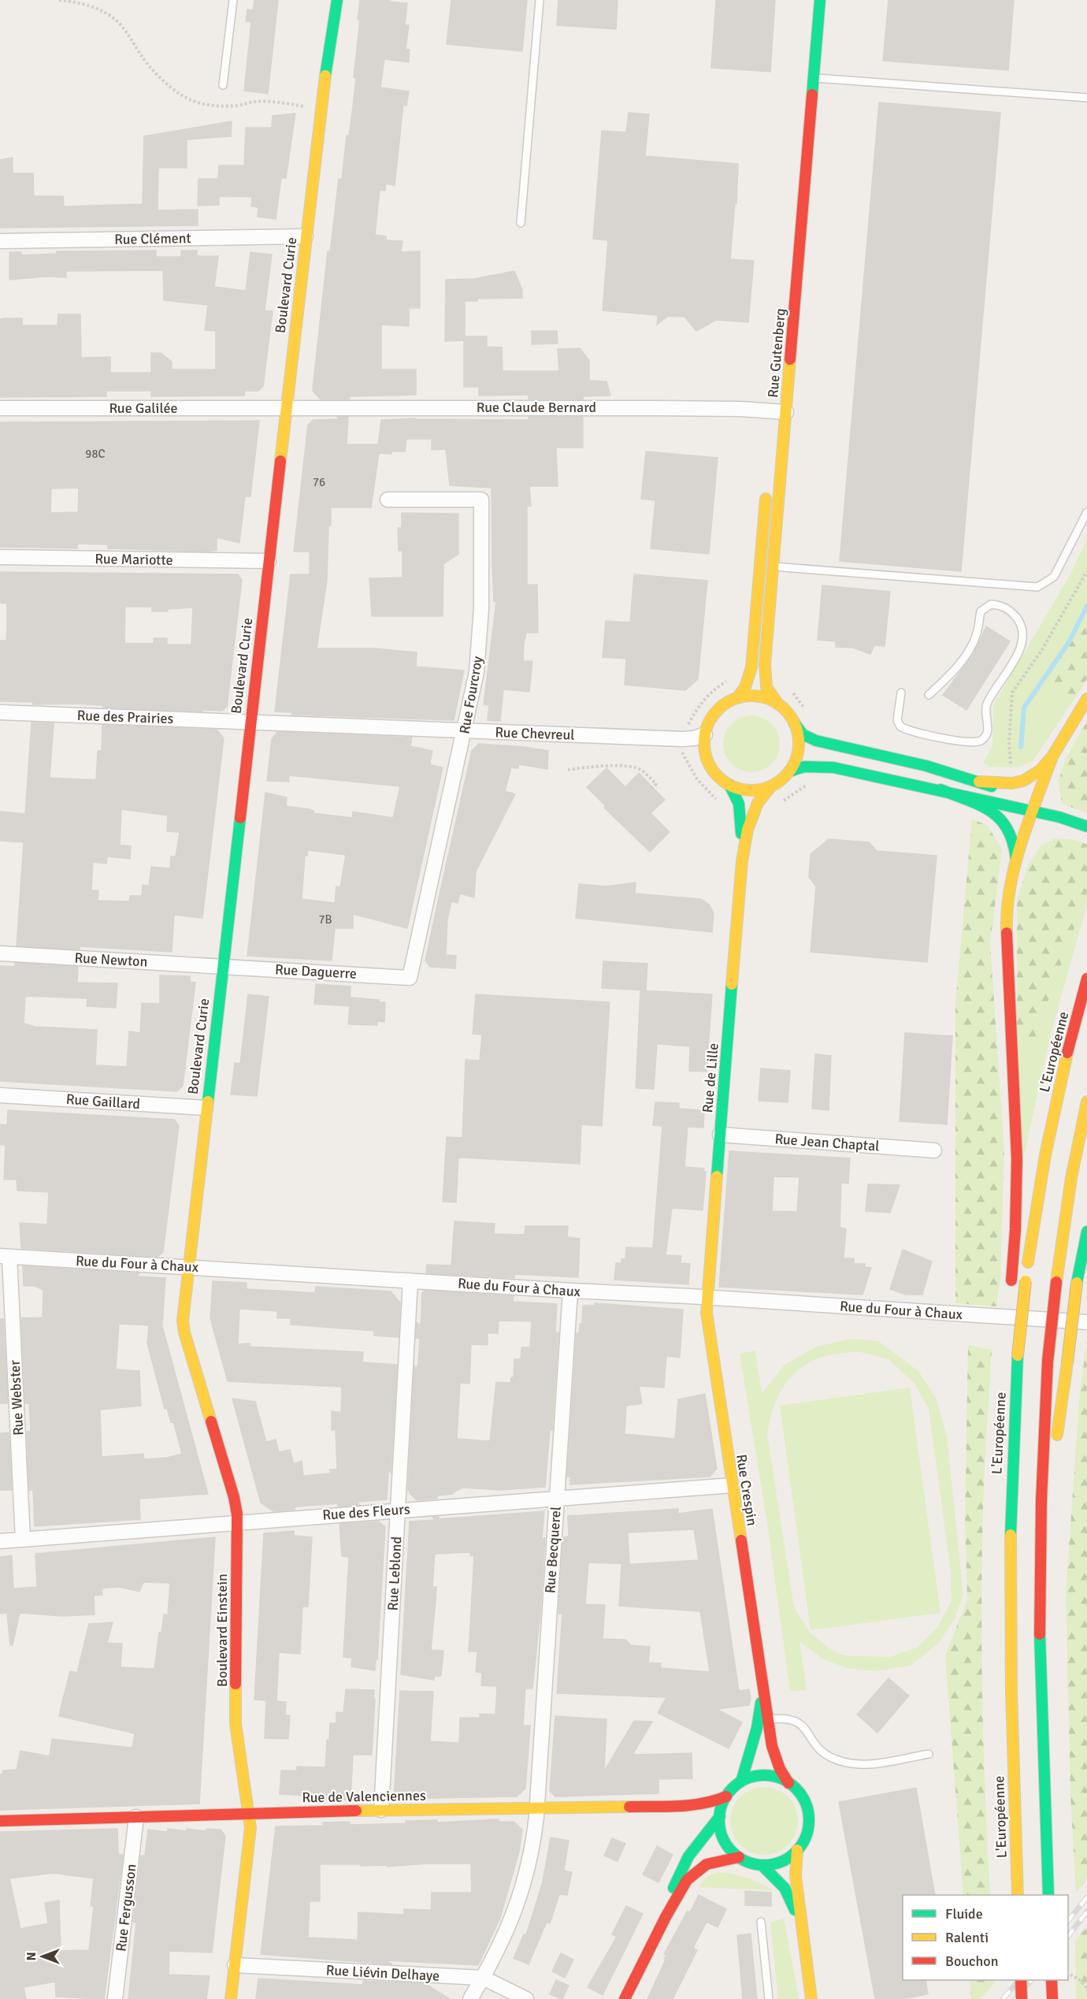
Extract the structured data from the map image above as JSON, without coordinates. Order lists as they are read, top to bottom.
{
  "streets": {
    "main road": [
      "Boulevard Curie",
      "Rue Gutenberg",
      "L'Européenne",
      "Rue de Lille",
      "Rue Crespin",
      "Boulevard Einstein",
      "Rue de Valenciennes"
    ],
    "street": [
      "Rue Clément",
      "Rue Claude Bernard",
      "Rue Galilée",
      "Rue Mariotte",
      "Rue Fourcroy",
      "Rue des Prairies",
      "Rue Chevreul",
      "Rue Newton",
      "Rue Daguerre",
      "Rue Gaillard",
      "Rue Jean Chaptal",
      "Rue du Four à Chaux",
      "Rue Webster",
      "Rue des Fleurs",
      "Rue Becquerel",
      "Rue Leblond",
      "Rue Fergusson",
      "Rue Liévin Delhaye"
    ]
  },
  "crossings": [
    ["Rue Clément", "Boulevard Curie"],
    ["Boulevard Curie", "Rue Claude Bernard"],
    ["Boulevard Curie", "Rue Galilée"],
    ["Boulevard Curie", "Rue Mariotte"],
    ["Boulevard Curie", "Rue des Prairies"],
    ["Boulevard Curie", "Rue Chevreul"],
    ["Boulevard Curie", "Rue Newton"],
    ["Boulevard Curie", "Rue Daguerre"],
    ["Boulevard Curie", "Rue Gaillard"],
    ["Boulevard Curie", "Rue du Four à Chaux"],
    ["Boulevard Curie", "Boulevard Einstein"],
    ["Rue Gutenberg", "Rue Claude Bernard"],
    ["Rue Gutenberg", "Rue Chevreul"],
    ["Rue Gutenberg", "Rue de Lille"],
    ["Rue Claude Bernard", "Rue Galilée"],
    ["Rue Fourcroy", "Rue Chevreul"],
    ["Rue Fourcroy", "Rue Daguerre"],
    ["Rue des Prairies", "Rue Chevreul"],
    ["Rue Chevreul", "Rue de Lille"],
    ["Rue Newton", "Rue Daguerre"],
    ["Rue de Lille", "Rue Jean Chaptal"],
    ["Rue de Lille", "Rue du Four à Chaux"],
    ["Rue de Lille", "Rue Crespin"],
    ["Rue du Four à Chaux", "Rue Webster"],
    ["Rue du Four à Chaux", "Rue Crespin"],
    ["Rue du Four à Chaux", "Rue Becquerel"],
    ["Rue du Four à Chaux", "Rue Leblond"],
    ["Rue du Four à Chaux", "Boulevard Einstein"],
    ["Rue Webster", "Rue des Fleurs"],
    ["Rue Crespin", "Rue des Fleurs"],
    ["Rue Crespin", "Rue de Valenciennes"],
    ["Rue des Fleurs", "Rue Becquerel"],
    ["Rue des Fleurs", "Rue Leblond"],
    ["Rue des Fleurs", "Boulevard Einstein"],
    ["Rue Becquerel", "Rue de Valenciennes"],
    ["Rue Becquerel", "Rue Liévin Delhaye"],
    ["Rue Leblond", "Rue de Valenciennes"],
    ["Boulevard Einstein", "Rue de Valenciennes"],
    ["Boulevard Einstein", "Rue Liévin Delhaye"],
    ["Rue de Valenciennes", "Rue Fergusson"]
  ],
  "house_numbers": ["98C", "76", "7B"],
  "legend": ["Fluide", "Ralenti", "Bouchon"],
  "north": "left"
}
